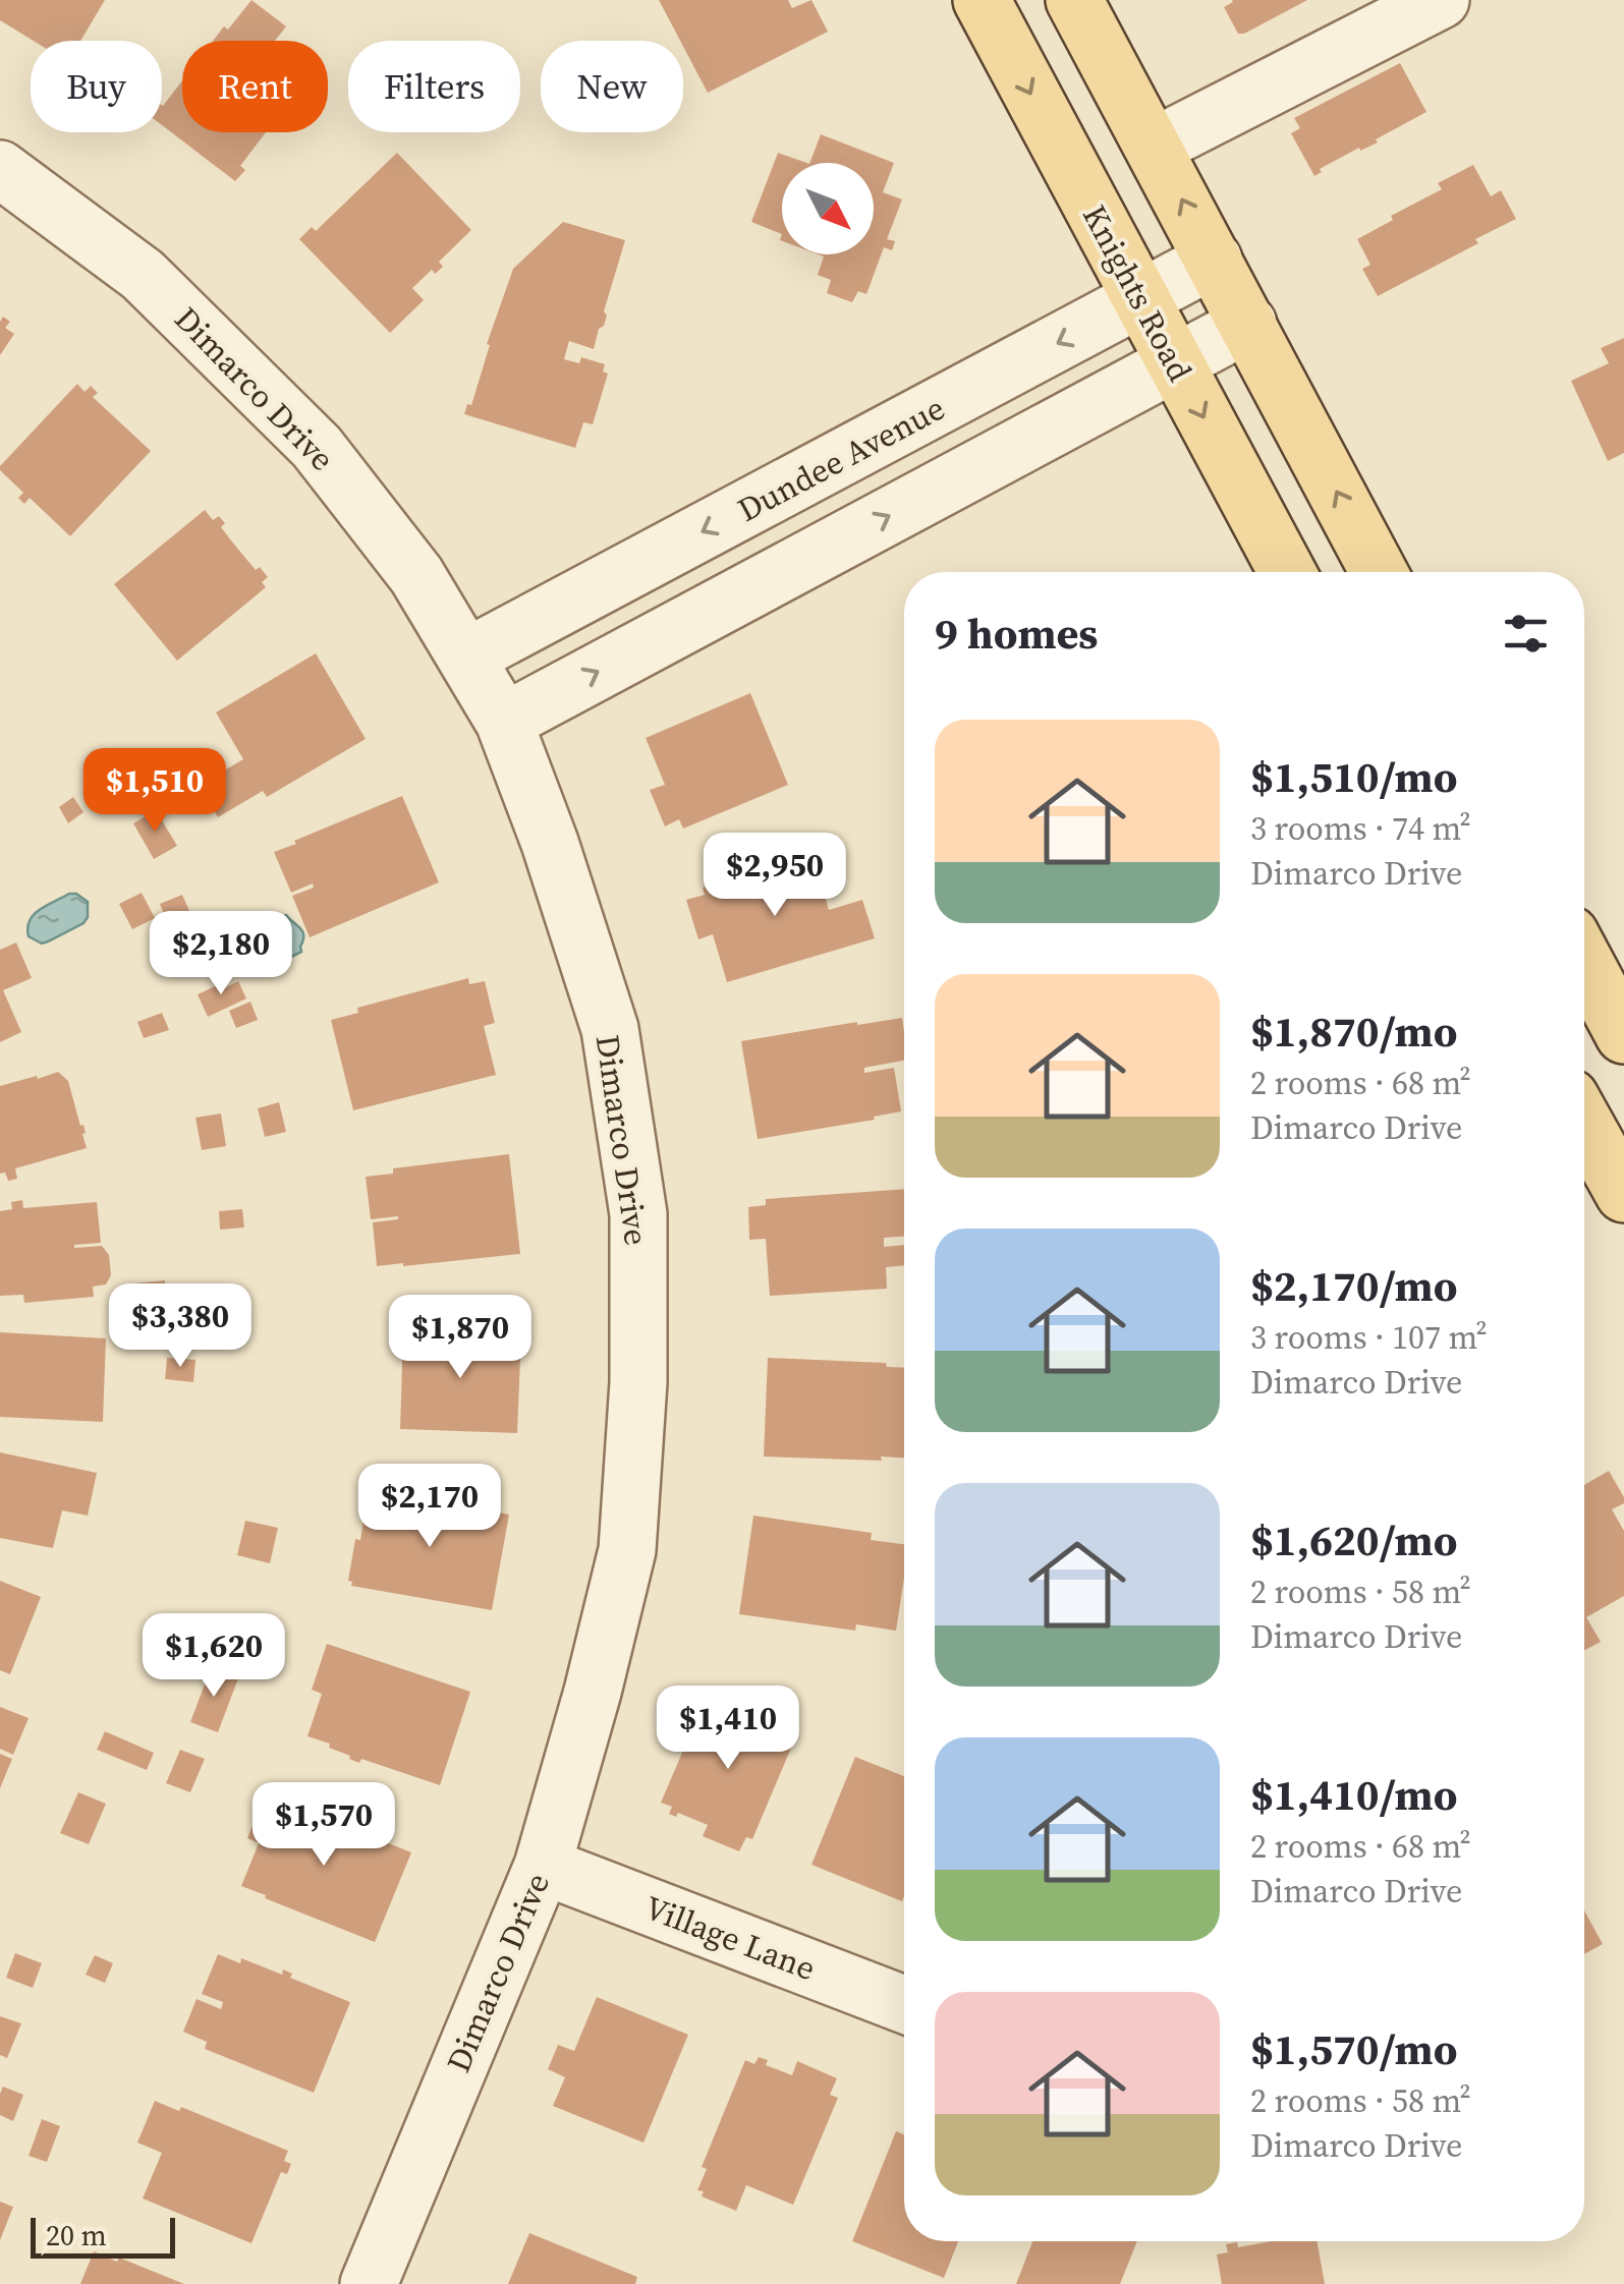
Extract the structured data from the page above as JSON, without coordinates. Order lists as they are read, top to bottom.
{
  "streets": {
    "main road": ["Knights Road"],
    "street": ["Dimarco Drive", "Dundee Avenue", "Village Lane"]
  },
  "crossings": [
    ["Knights Road", "Dundee Avenue"],
    ["Dimarco Drive", "Dundee Avenue"],
    ["Dimarco Drive", "Village Lane"]
  ],
  "scale_bar": "20 m",
  "north": "bottom right",
  "page": {
    "chip": [
      "Buy",
      "Rent",
      "Filters",
      "New"
    ],
    "heading": "9 homes",
    "list": [
      {
        "name": "$1,510/mo",
        "note": "3 rooms · 74 m² · Dimarco Drive"
      },
      {
        "name": "$1,870/mo",
        "note": "2 rooms · 68 m² · Dimarco Drive"
      },
      {
        "name": "$2,170/mo",
        "note": "3 rooms · 107 m² · Dimarco Drive"
      },
      {
        "name": "$1,620/mo",
        "note": "2 rooms · 58 m² · Dimarco Drive"
      },
      {
        "name": "$1,410/mo",
        "note": "2 rooms · 68 m² · Dimarco Drive"
      },
      {
        "name": "$1,570/mo",
        "note": "2 rooms · 58 m² · Dimarco Drive"
      }
    ],
    "price": [
      "$1,510",
      "$2,950",
      "$2,180",
      "$3,380",
      "$1,870",
      "$2,170",
      "$1,620",
      "$1,410",
      "$1,570"
    ],
    "scale": "20 m"
  }
}
